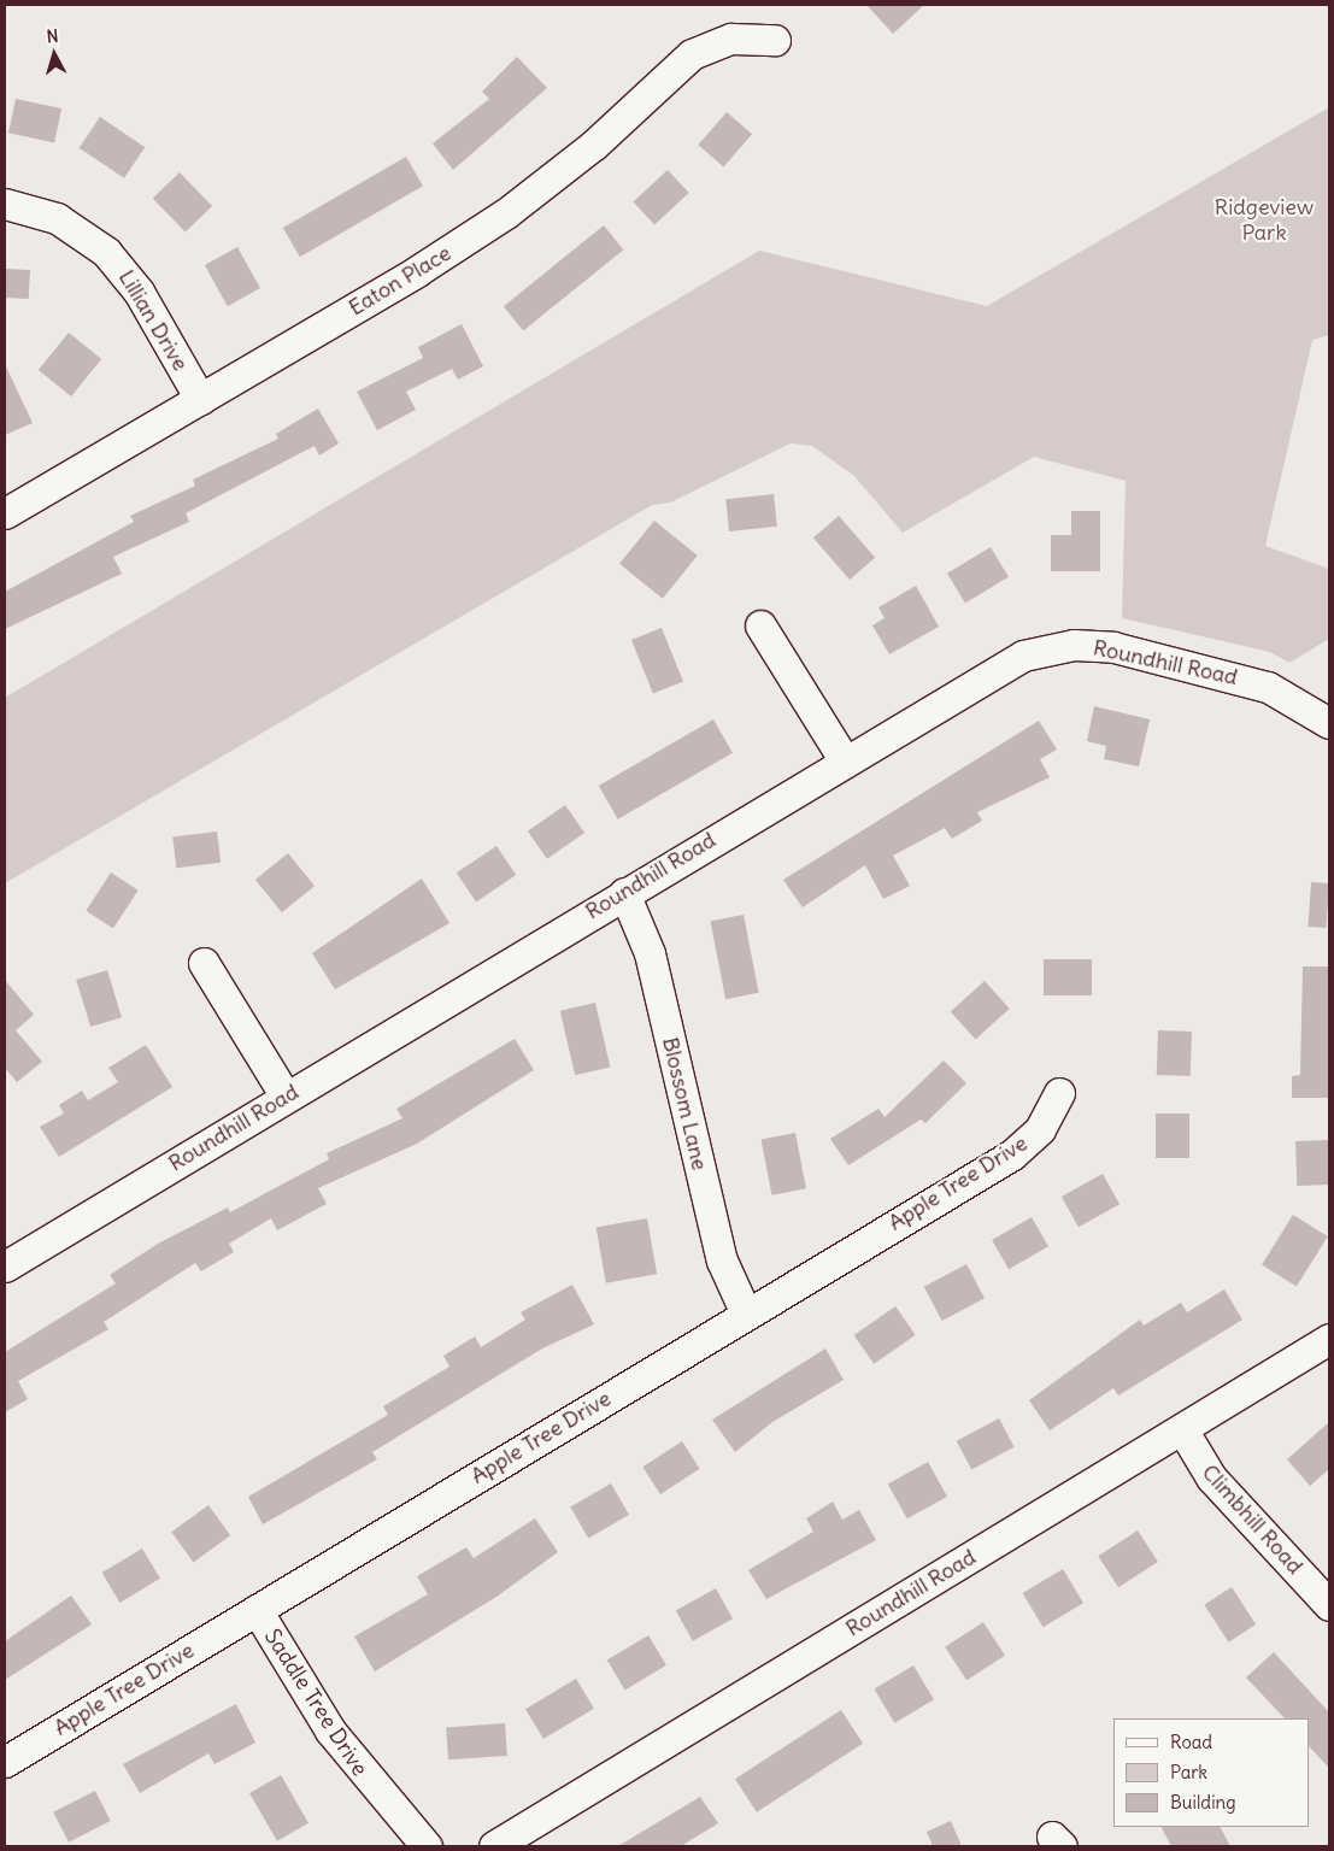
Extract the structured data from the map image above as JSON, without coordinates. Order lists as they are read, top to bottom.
{
  "streets": {
    "street": [
      "Eaton Place",
      "Lillian Drive",
      "Roundhill Road",
      "Blossom Lane",
      "Apple Tree Drive",
      "Climbhill Road",
      "Saddle Tree Drive"
    ]
  },
  "crossings": [
    ["Eaton Place", "Lillian Drive"],
    ["Roundhill Road", "Blossom Lane"],
    ["Roundhill Road", "Climbhill Road"],
    ["Blossom Lane", "Apple Tree Drive"],
    ["Apple Tree Drive", "Saddle Tree Drive"]
  ],
  "parks": ["Ridgeview Park"],
  "legend": ["Road", "Park", "Building"],
  "north": "top"
}
